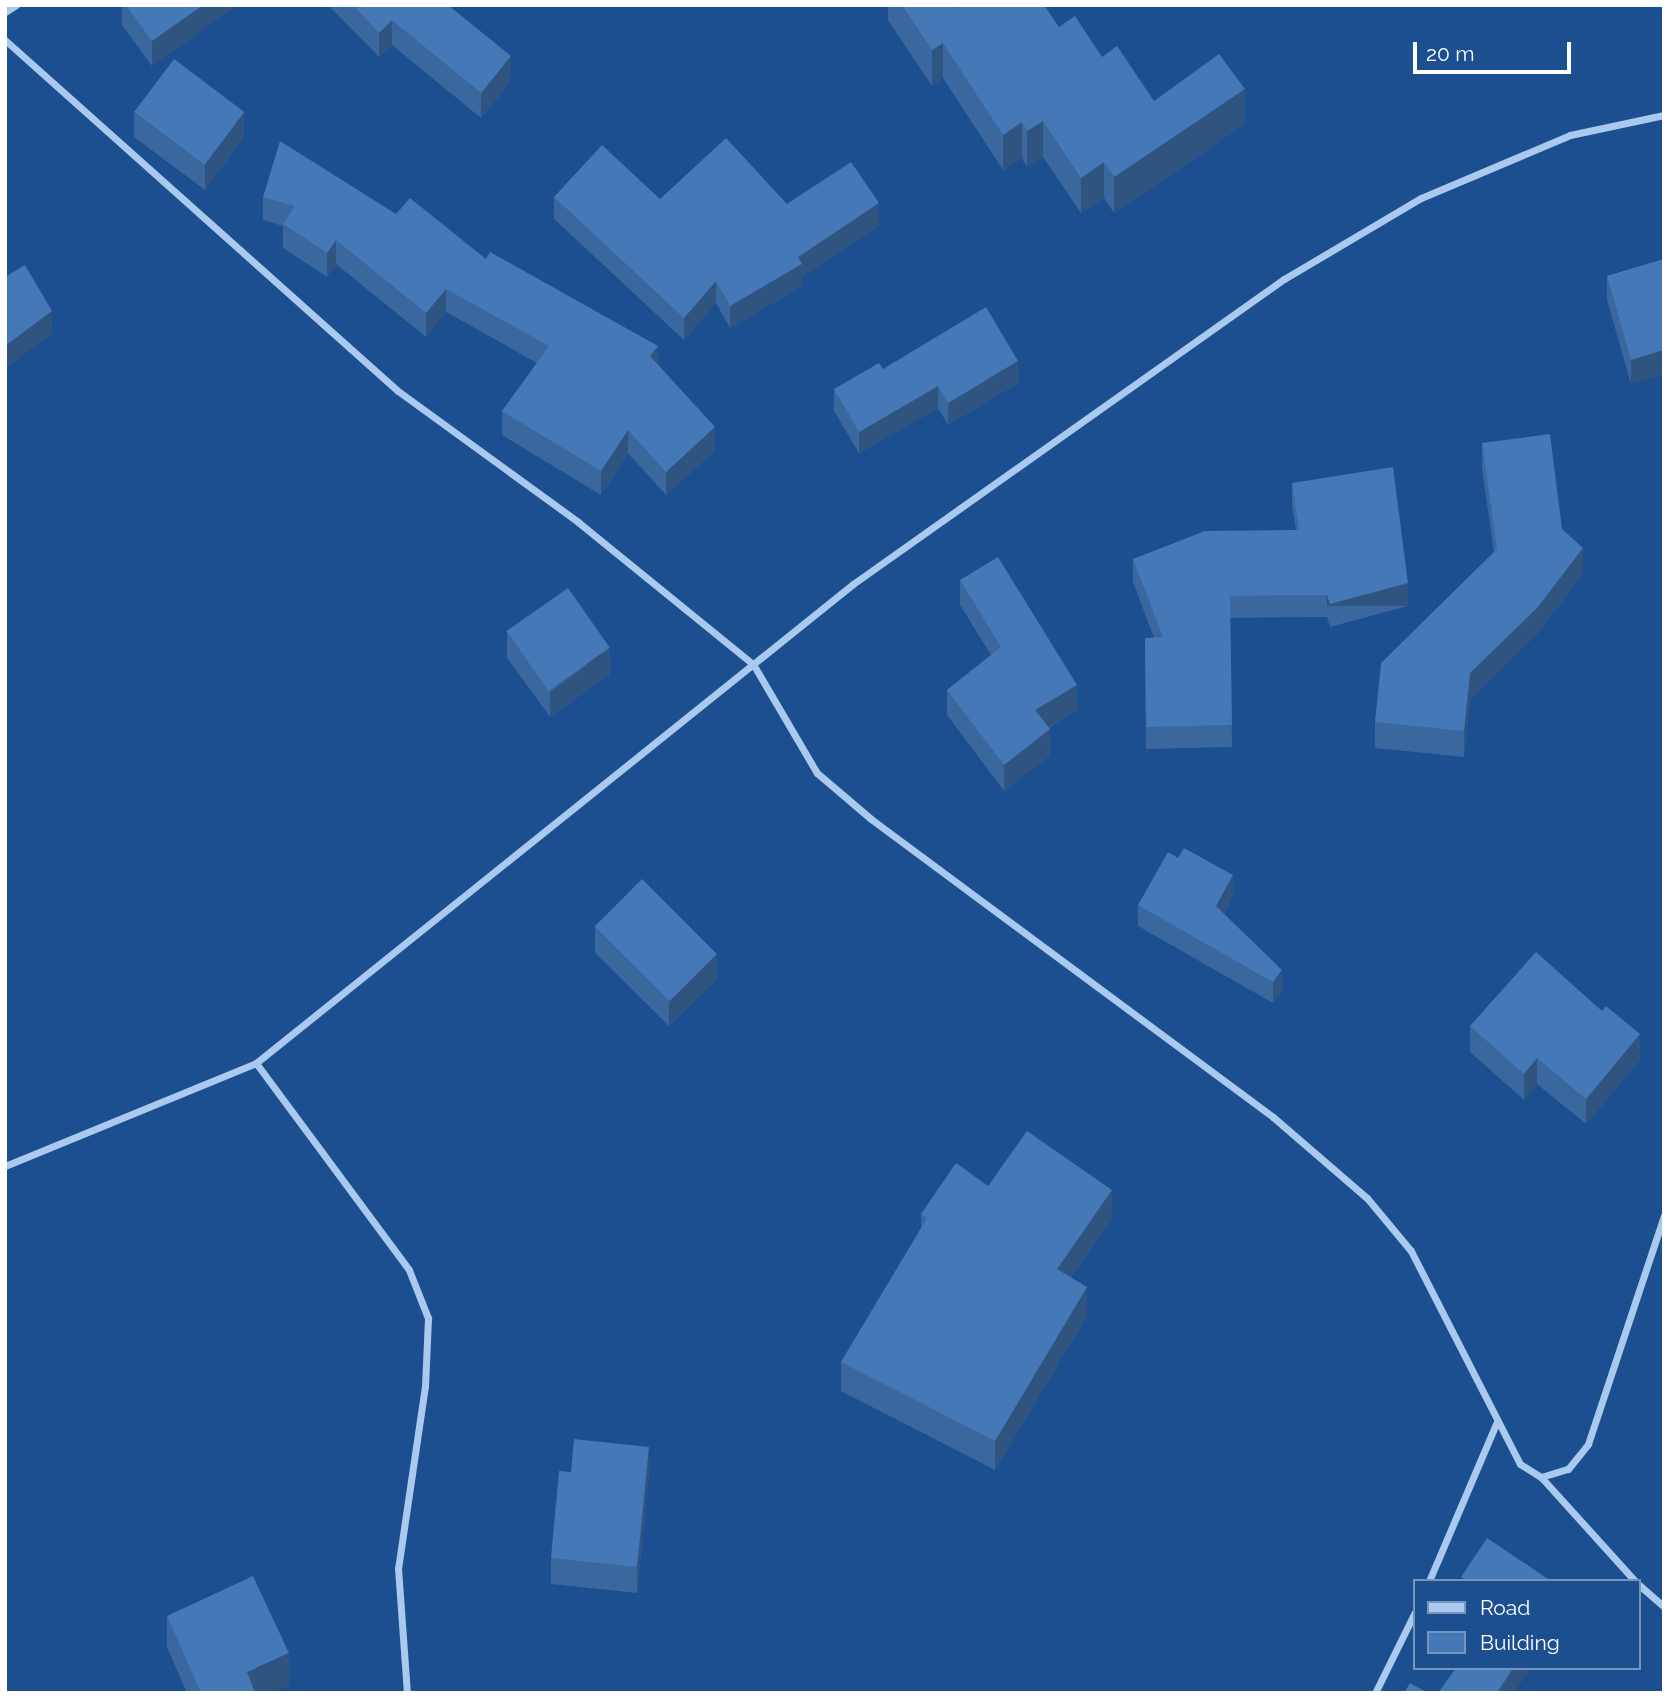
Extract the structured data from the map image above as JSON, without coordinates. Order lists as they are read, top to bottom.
{
  "legend": ["Road", "Building"],
  "scale_bar": "20 m"
}
